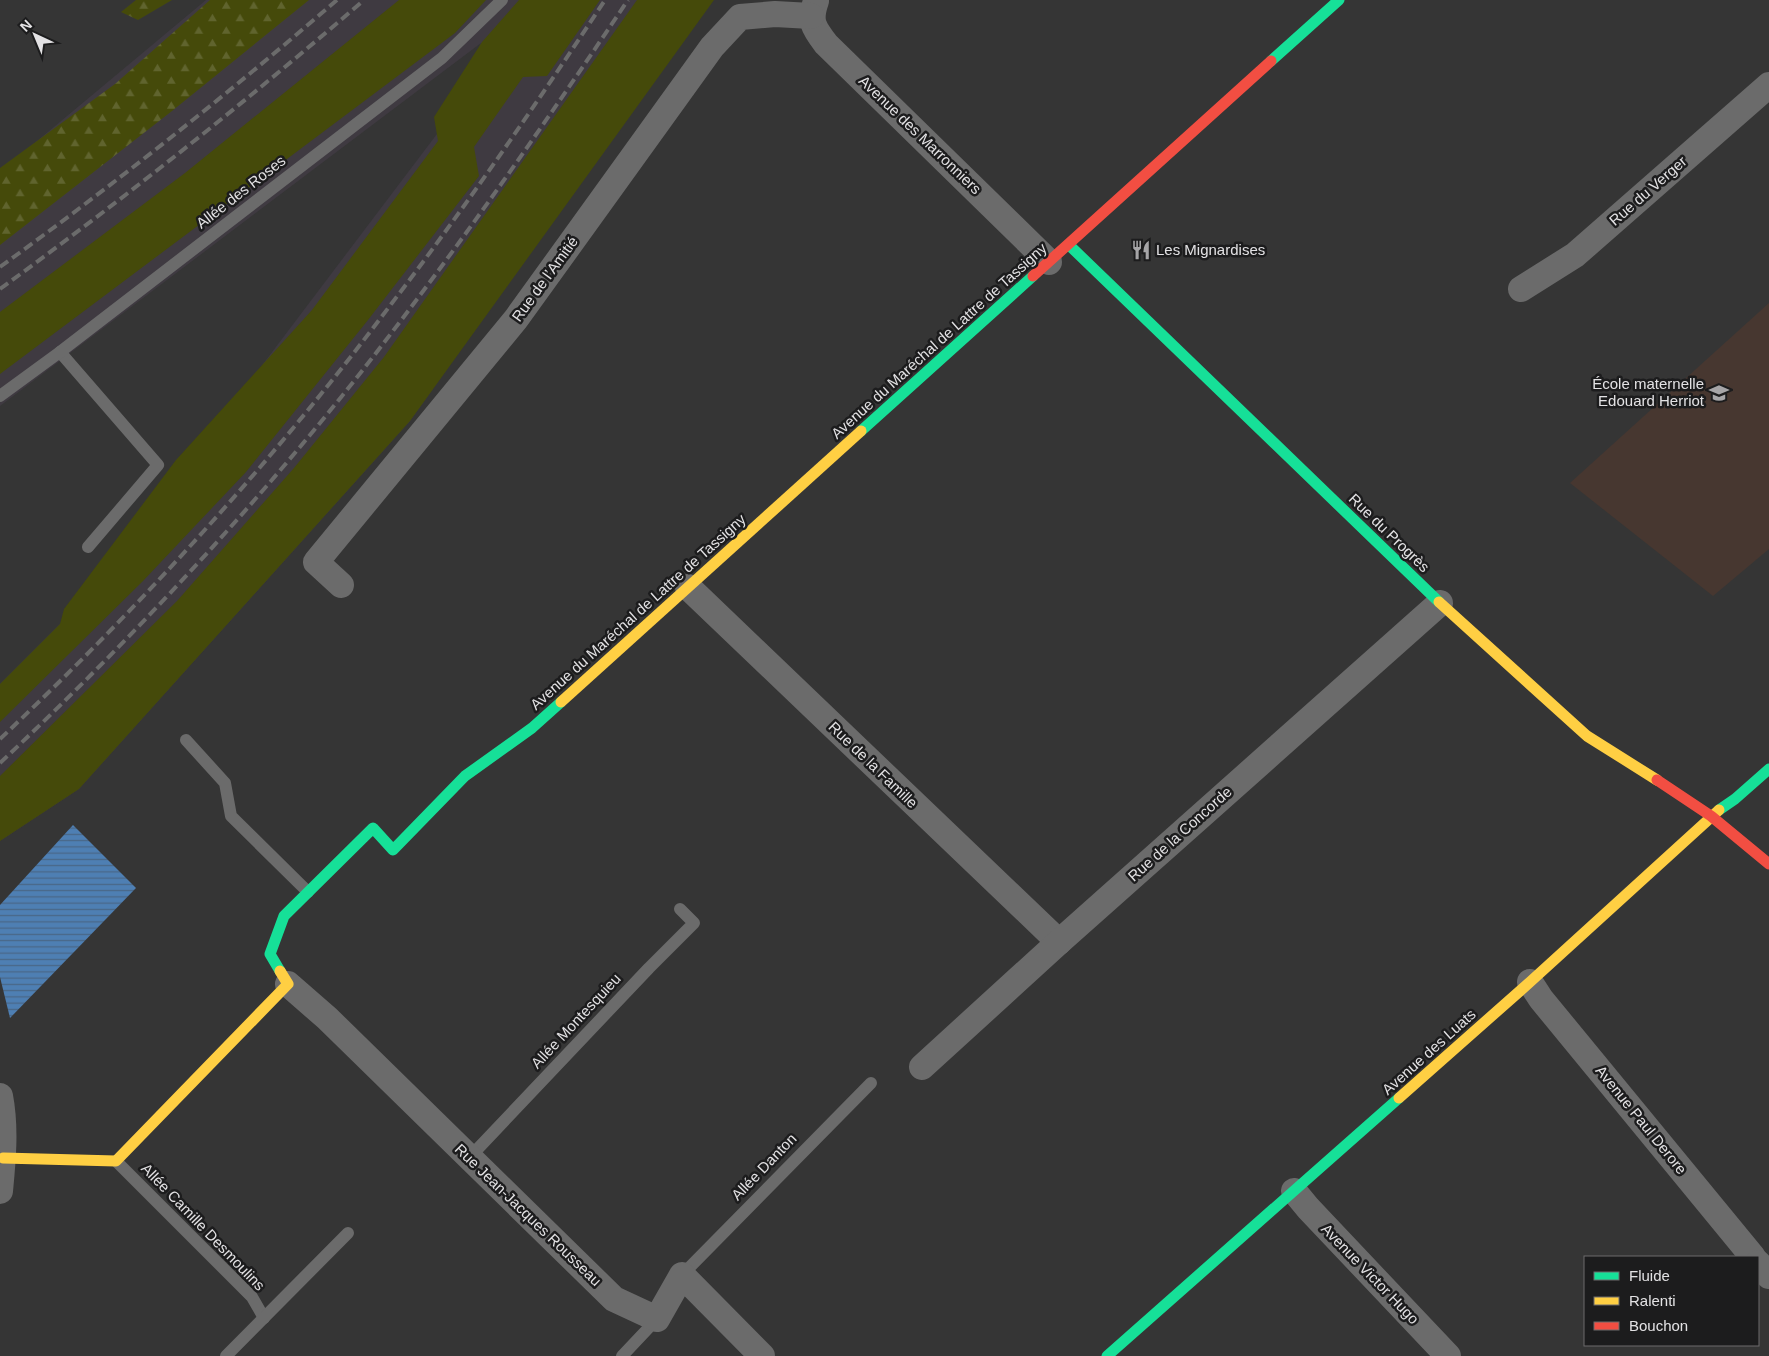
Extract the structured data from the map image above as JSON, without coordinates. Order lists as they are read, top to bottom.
{
  "streets": {
    "street": [
      "Avenue des Marronniers",
      "Rue du Verger",
      "Rue de l’Amitié",
      "Avenue du Maréchal de Lattre de Tassigny",
      "Rue du Progrès",
      "Rue de la Famille",
      "Rue de la Concorde",
      "Avenue des Luats",
      "Avenue Paul Derore",
      "Rue Jean-Jacques Rousseau",
      "Avenue Victor Hugo"
    ],
    "lane": [
      "Allée des Roses",
      "Allée Montesquieu",
      "Allée Danton",
      "Allée Camille Desmoulins"
    ]
  },
  "crossings": [
    ["Avenue des Marronniers", "Rue de l’Amitié"],
    ["Avenue des Marronniers", "Avenue du Maréchal de Lattre de Tassigny"],
    ["Avenue du Maréchal de Lattre de Tassigny", "Rue du Progrès"],
    ["Avenue du Maréchal de Lattre de Tassigny", "Rue de la Famille"],
    ["Avenue du Maréchal de Lattre de Tassigny", "Rue Jean-Jacques Rousseau"],
    ["Rue du Progrès", "Rue de la Concorde"],
    ["Rue du Progrès", "Avenue des Luats"],
    ["Rue de la Famille", "Rue de la Concorde"],
    ["Allée Montesquieu", "Rue Jean-Jacques Rousseau"],
    ["Avenue des Luats", "Avenue Paul Derore"],
    ["Avenue des Luats", "Avenue Victor Hugo"]
  ],
  "places": {
    "restaurant": ["Les Mignardises"],
    "school or university": ["École maternelle Edouard Herriot"]
  },
  "legend": ["Fluide", "Ralenti", "Bouchon"],
  "north": "top left"
}
